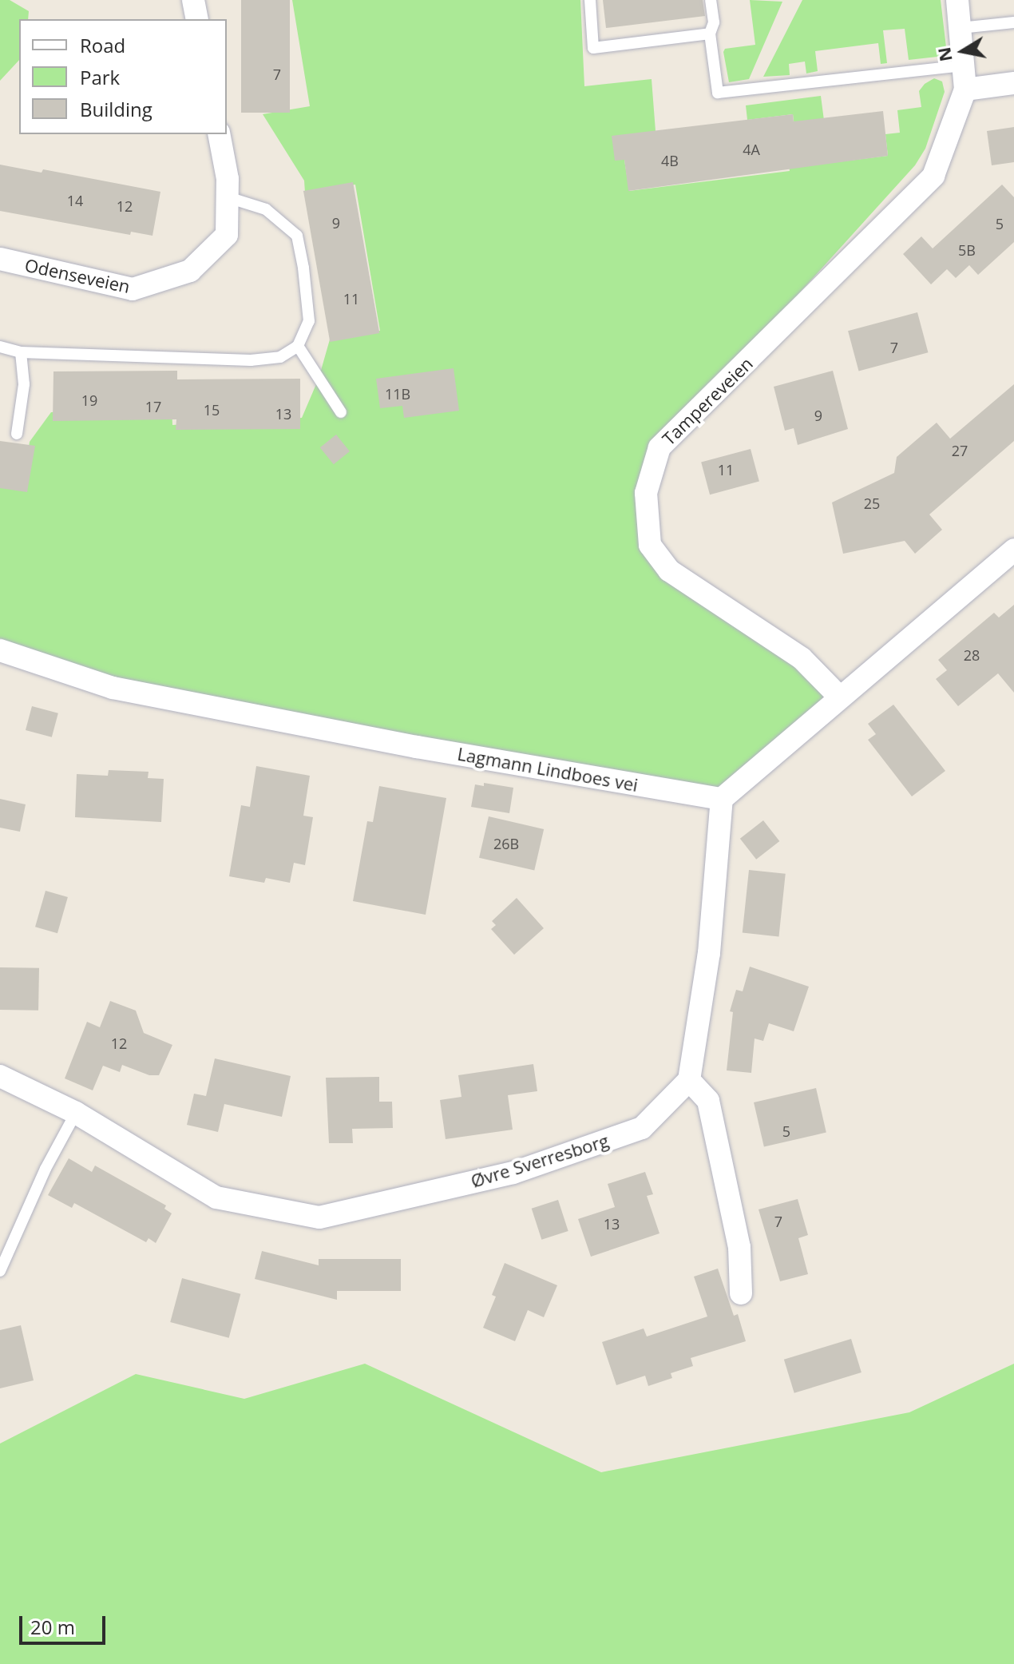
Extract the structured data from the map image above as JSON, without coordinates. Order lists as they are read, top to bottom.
{
  "streets": {
    "street": [
      "Odenseveien",
      "Tampereveien",
      "Lagmann Lindboes vei",
      "Øvre Sverresborg"
    ]
  },
  "house_numbers": [
    "7",
    "4A",
    "4B",
    "14",
    "12",
    "9",
    "5",
    "5B",
    "11",
    "7",
    "11B",
    "19",
    "17",
    "15",
    "13",
    "9",
    "27",
    "11",
    "25",
    "28",
    "26B",
    "12",
    "5",
    "7",
    "13"
  ],
  "legend": ["Road", "Park", "Building"],
  "scale_bar": "20 m",
  "north": "left"
}
